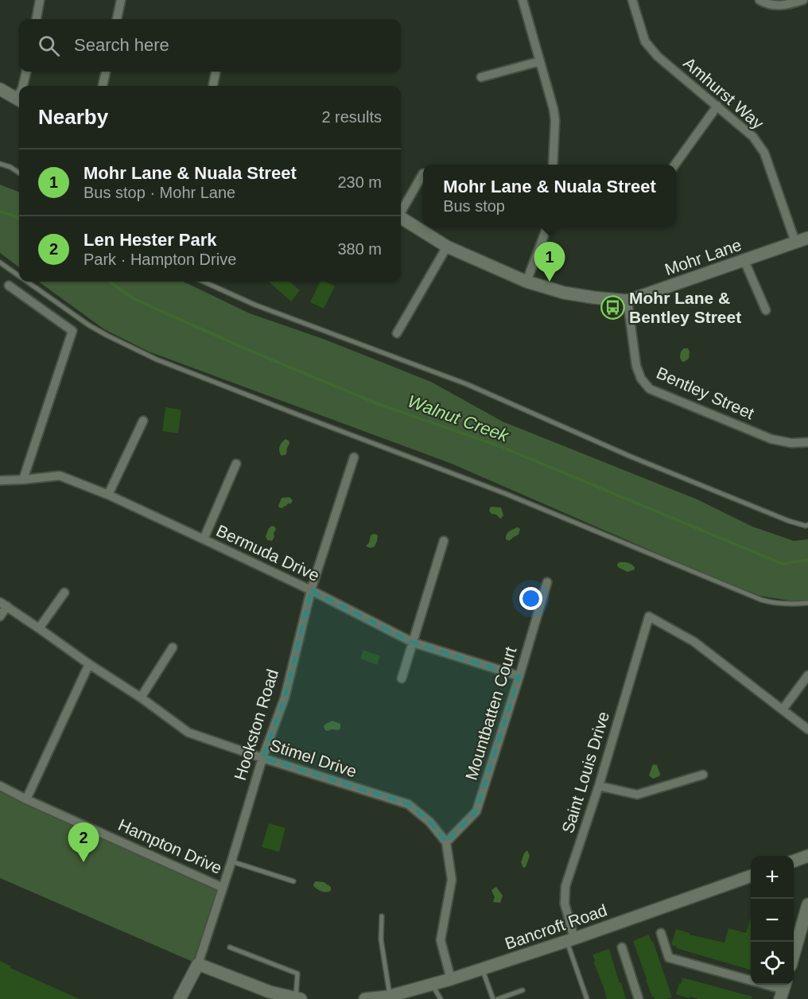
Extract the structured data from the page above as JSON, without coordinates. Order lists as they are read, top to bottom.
{
  "streets": {
    "street": [
      "Amhurst Way",
      "Mohr Lane",
      "Bentley Street",
      "Bermuda Drive",
      "Mountbatten Court",
      "Hookston Road",
      "Stimel Drive",
      "Saint Louis Drive",
      "Hampton Drive",
      "Bancroft Road"
    ]
  },
  "crossings": [
    ["Amhurst Way", "Mohr Lane"],
    ["Mohr Lane", "Bentley Street"],
    ["Bermuda Drive", "Mountbatten Court"],
    ["Bermuda Drive", "Hookston Road"],
    ["Mountbatten Court", "Stimel Drive"],
    ["Hookston Road", "Stimel Drive"],
    ["Hookston Road", "Hampton Drive"],
    ["Saint Louis Drive", "Bancroft Road"]
  ],
  "water": ["Walnut Creek"],
  "places": {
    "bus stop": ["Mohr Lane & Bentley Street"]
  },
  "page": {
    "search": "Search here",
    "heading": ["Nearby", "2 results"],
    "list": [
      {
        "mark": "1",
        "name": "Mohr Lane & Nuala Street",
        "note": "Bus stop · Mohr Lane",
        "value": "230 m"
      },
      {
        "mark": "2",
        "name": "Len Hester Park",
        "note": "Park · Hampton Drive",
        "value": "380 m"
      }
    ],
    "popup": ["Mohr Lane & Nuala Street", "Bus stop"],
    "pins": ["1", "2"],
    "map_buttons": ["+", "−"]
  }
}
